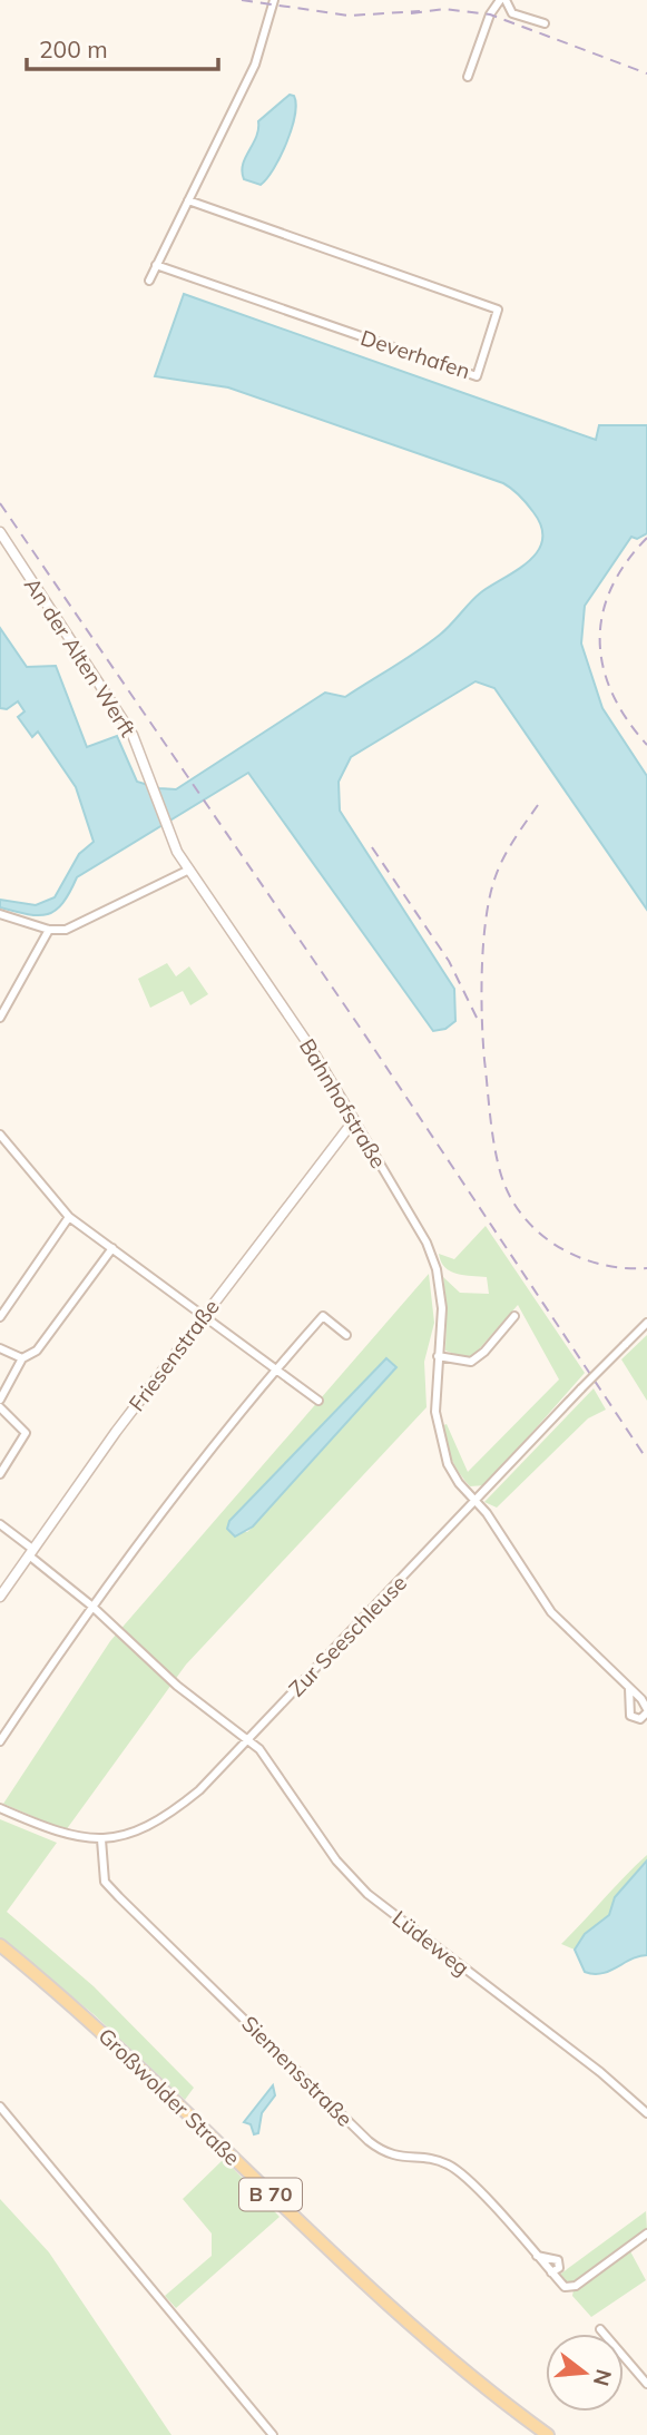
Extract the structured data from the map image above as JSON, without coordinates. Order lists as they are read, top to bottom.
{
  "streets": {
    "main road": ["Großwolder Straße", "B 70"],
    "street": [
      "Deverhafen",
      "An der Alten Werft",
      "Bahnhofstraße",
      "Friesenstraße",
      "Zur Seeschleuse",
      "Lüdeweg",
      "Siemensstraße"
    ]
  },
  "crossings": [
    ["An der Alten Werft", "Bahnhofstraße"],
    ["Bahnhofstraße", "Friesenstraße"],
    ["Bahnhofstraße", "Zur Seeschleuse"],
    ["Friesenstraße", "Lüdeweg"],
    ["Zur Seeschleuse", "Lüdeweg"],
    ["Zur Seeschleuse", "Siemensstraße"]
  ],
  "scale_bar": "200 m",
  "north": "right"
}
